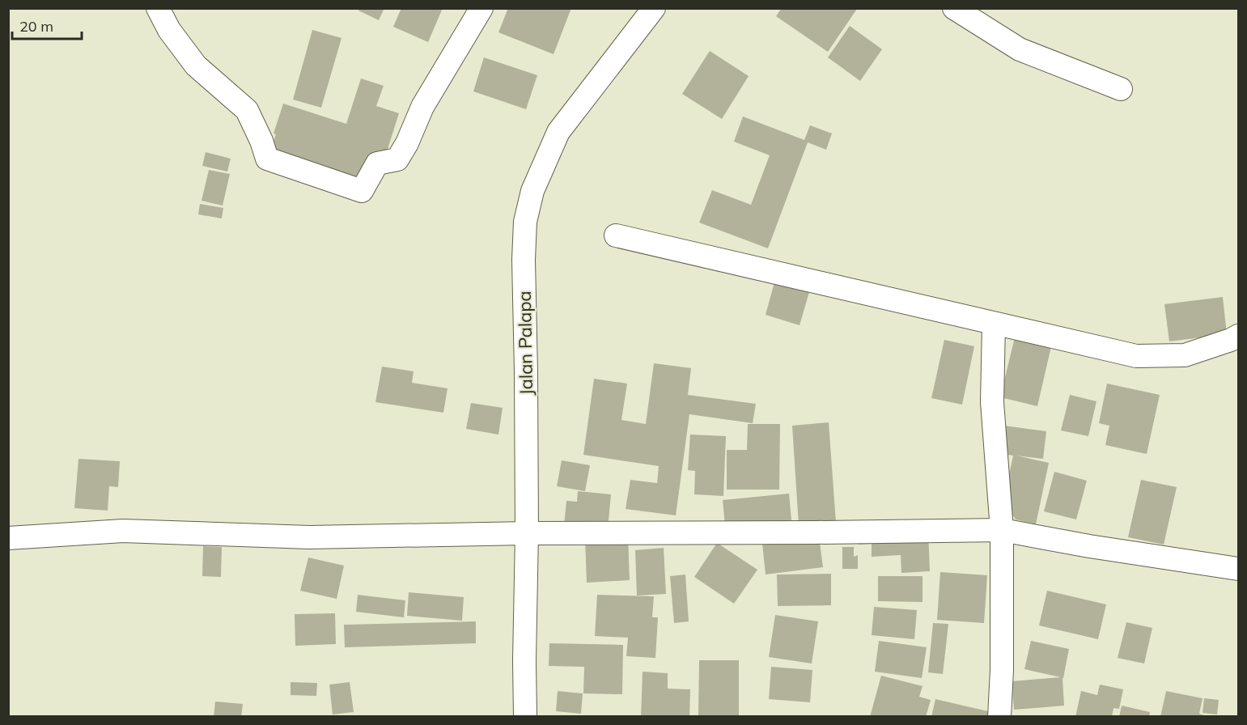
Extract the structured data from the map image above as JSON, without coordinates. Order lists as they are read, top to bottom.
{
  "streets": {
    "street": ["Jalan Palapa"]
  },
  "scale_bar": "20 m"
}
